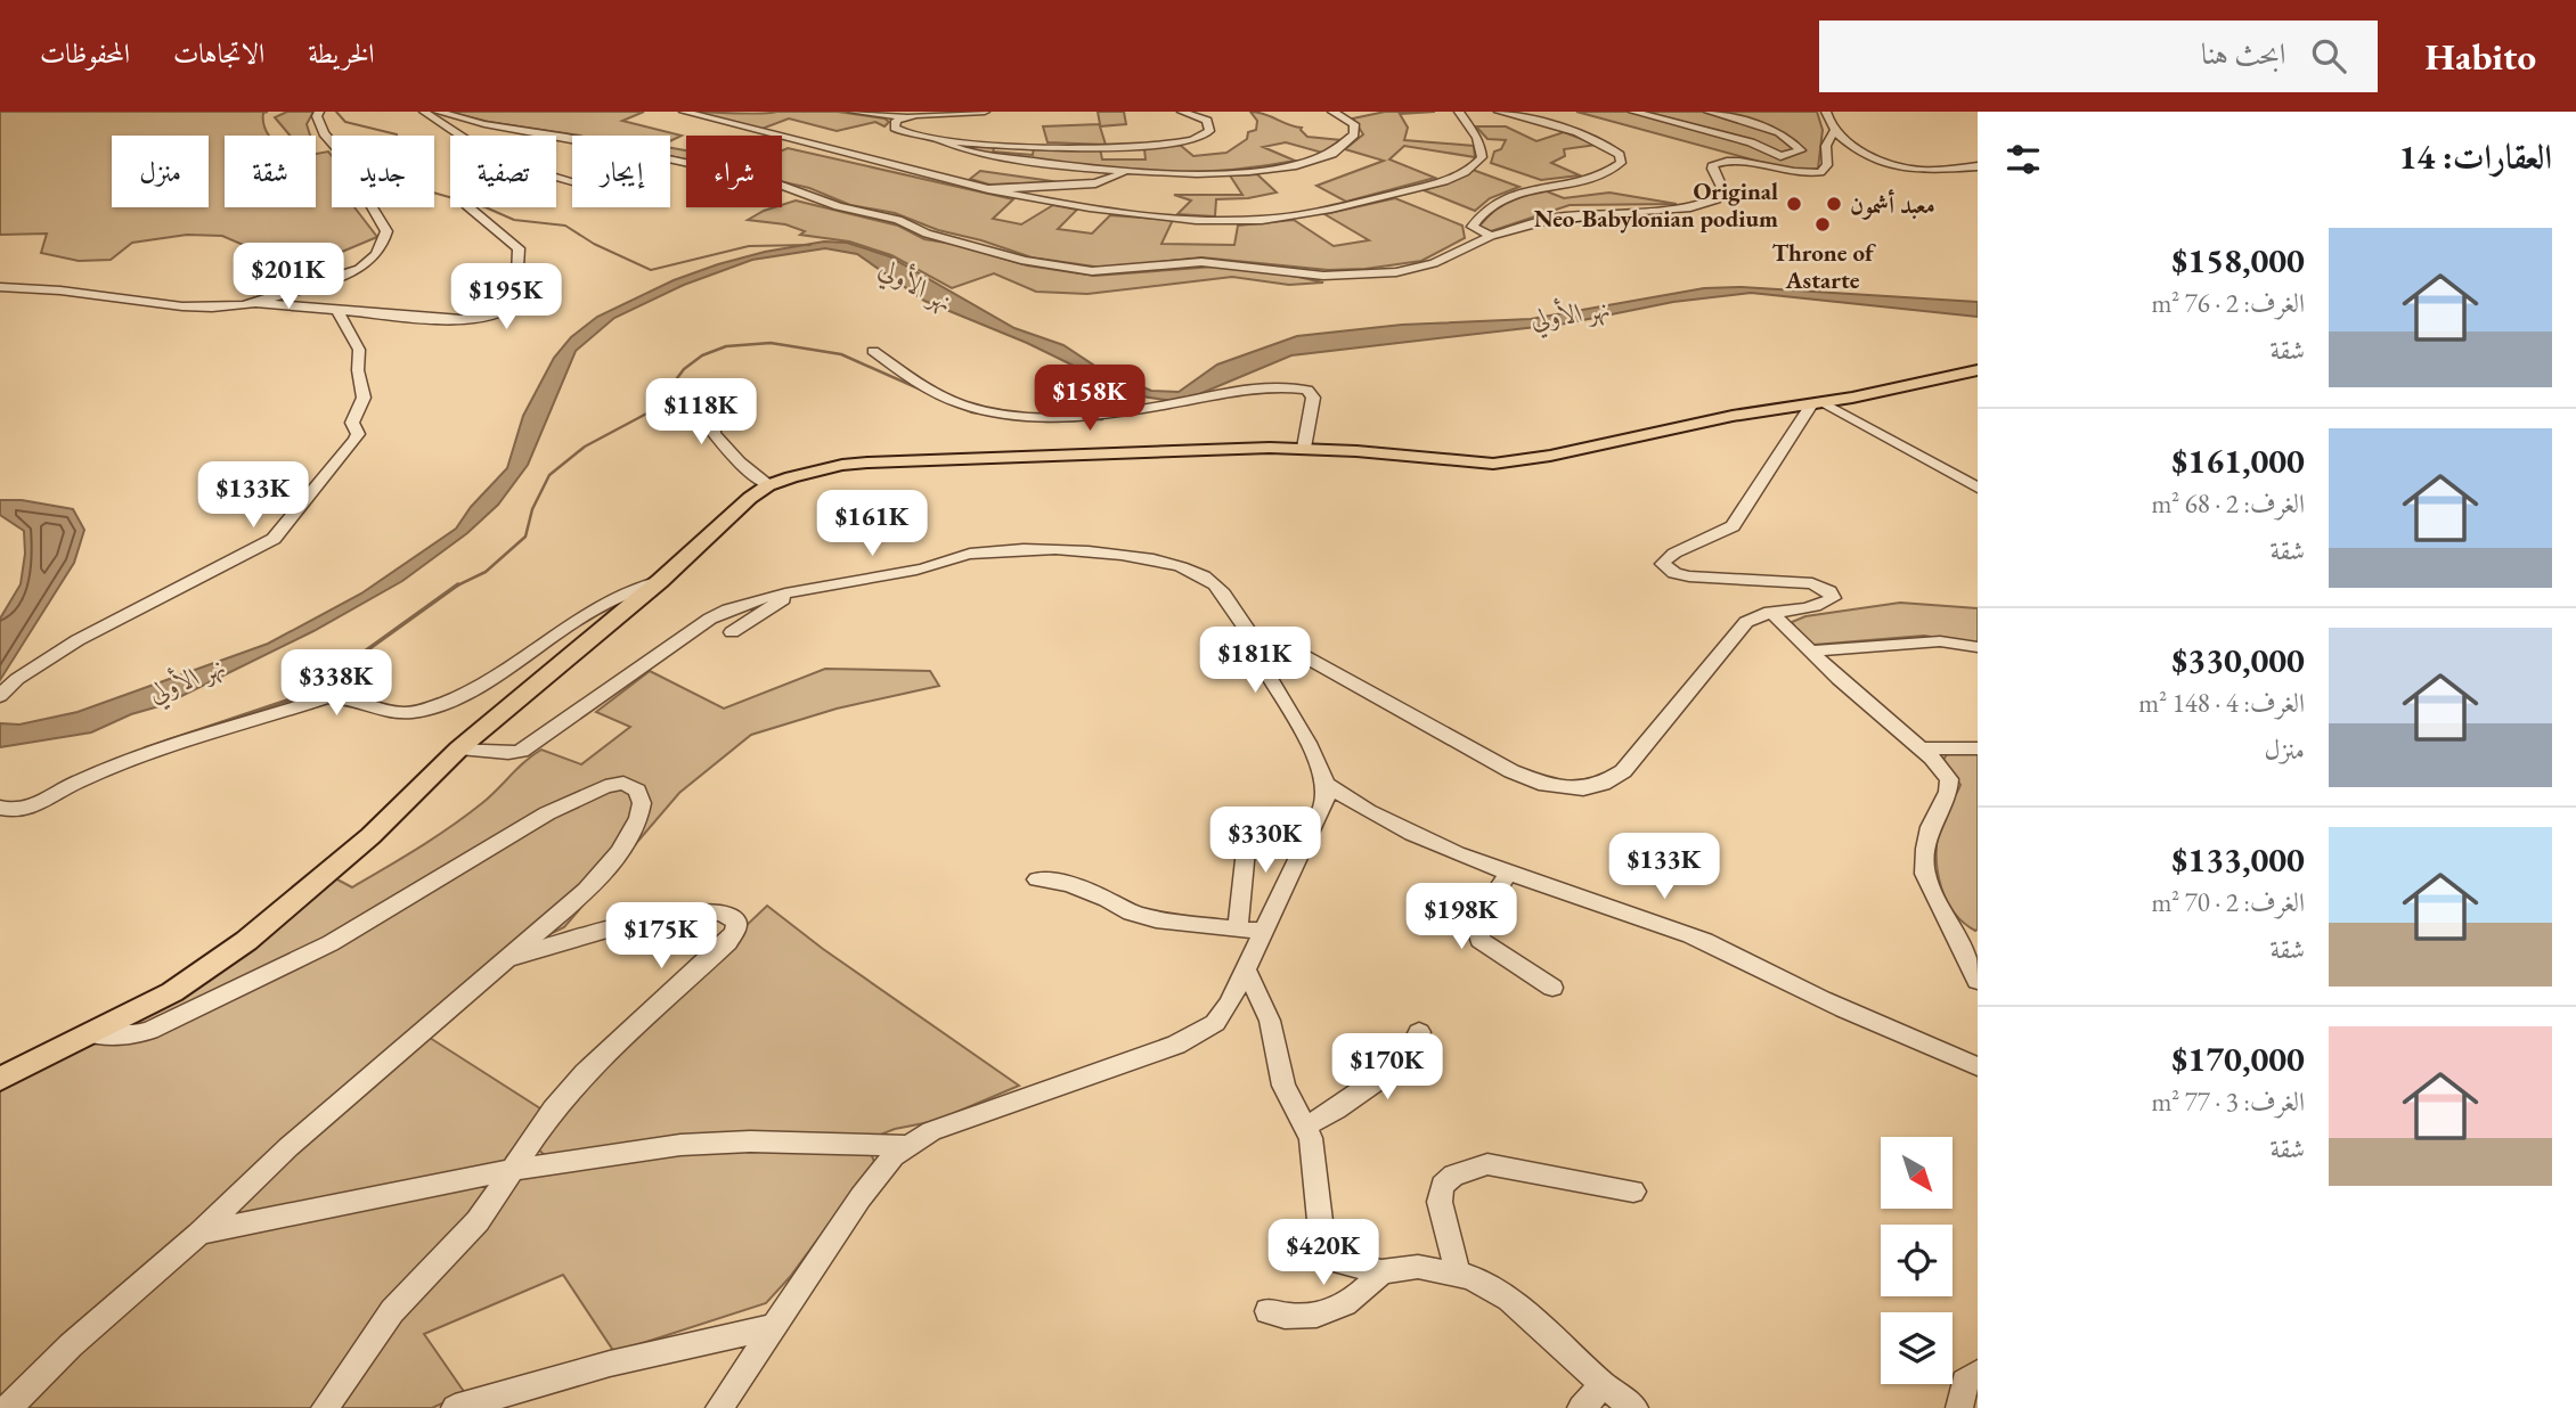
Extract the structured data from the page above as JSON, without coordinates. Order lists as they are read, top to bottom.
{
  "water": ["نهر الأولي"],
  "places": ["Original Neo-Babylonian podium", "معبد أشمون", "Throne of Astarte"],
  "north": "bottom right",
  "page": {
    "header": "Habito",
    "search": "ابحث هنا",
    "nav": ["الخريطة", "الاتجاهات", "المحفوظات"],
    "heading": "العقارات: 14",
    "chip": [
      "شراء",
      "إيجار",
      "تصفية",
      "جديد",
      "شقة",
      "منزل"
    ],
    "list": [
      {
        "name": "$158,000",
        "note": "الغرف: 2 · 76 m² · شقة"
      },
      {
        "name": "$161,000",
        "note": "الغرف: 2 · 68 m² · شقة"
      },
      {
        "name": "$330,000",
        "note": "الغرف: 4 · 148 m² · منزل"
      },
      {
        "name": "$133,000",
        "note": "الغرف: 2 · 70 m² · شقة"
      },
      {
        "name": "$170,000",
        "note": "الغرف: 3 · 77 m² · شقة"
      }
    ],
    "price": [
      "$201K",
      "$195K",
      "$158K",
      "$118K",
      "$133K",
      "$161K",
      "$181K",
      "$338K",
      "$330K",
      "$133K",
      "$198K",
      "$175K",
      "$170K",
      "$420K"
    ]
  }
}
